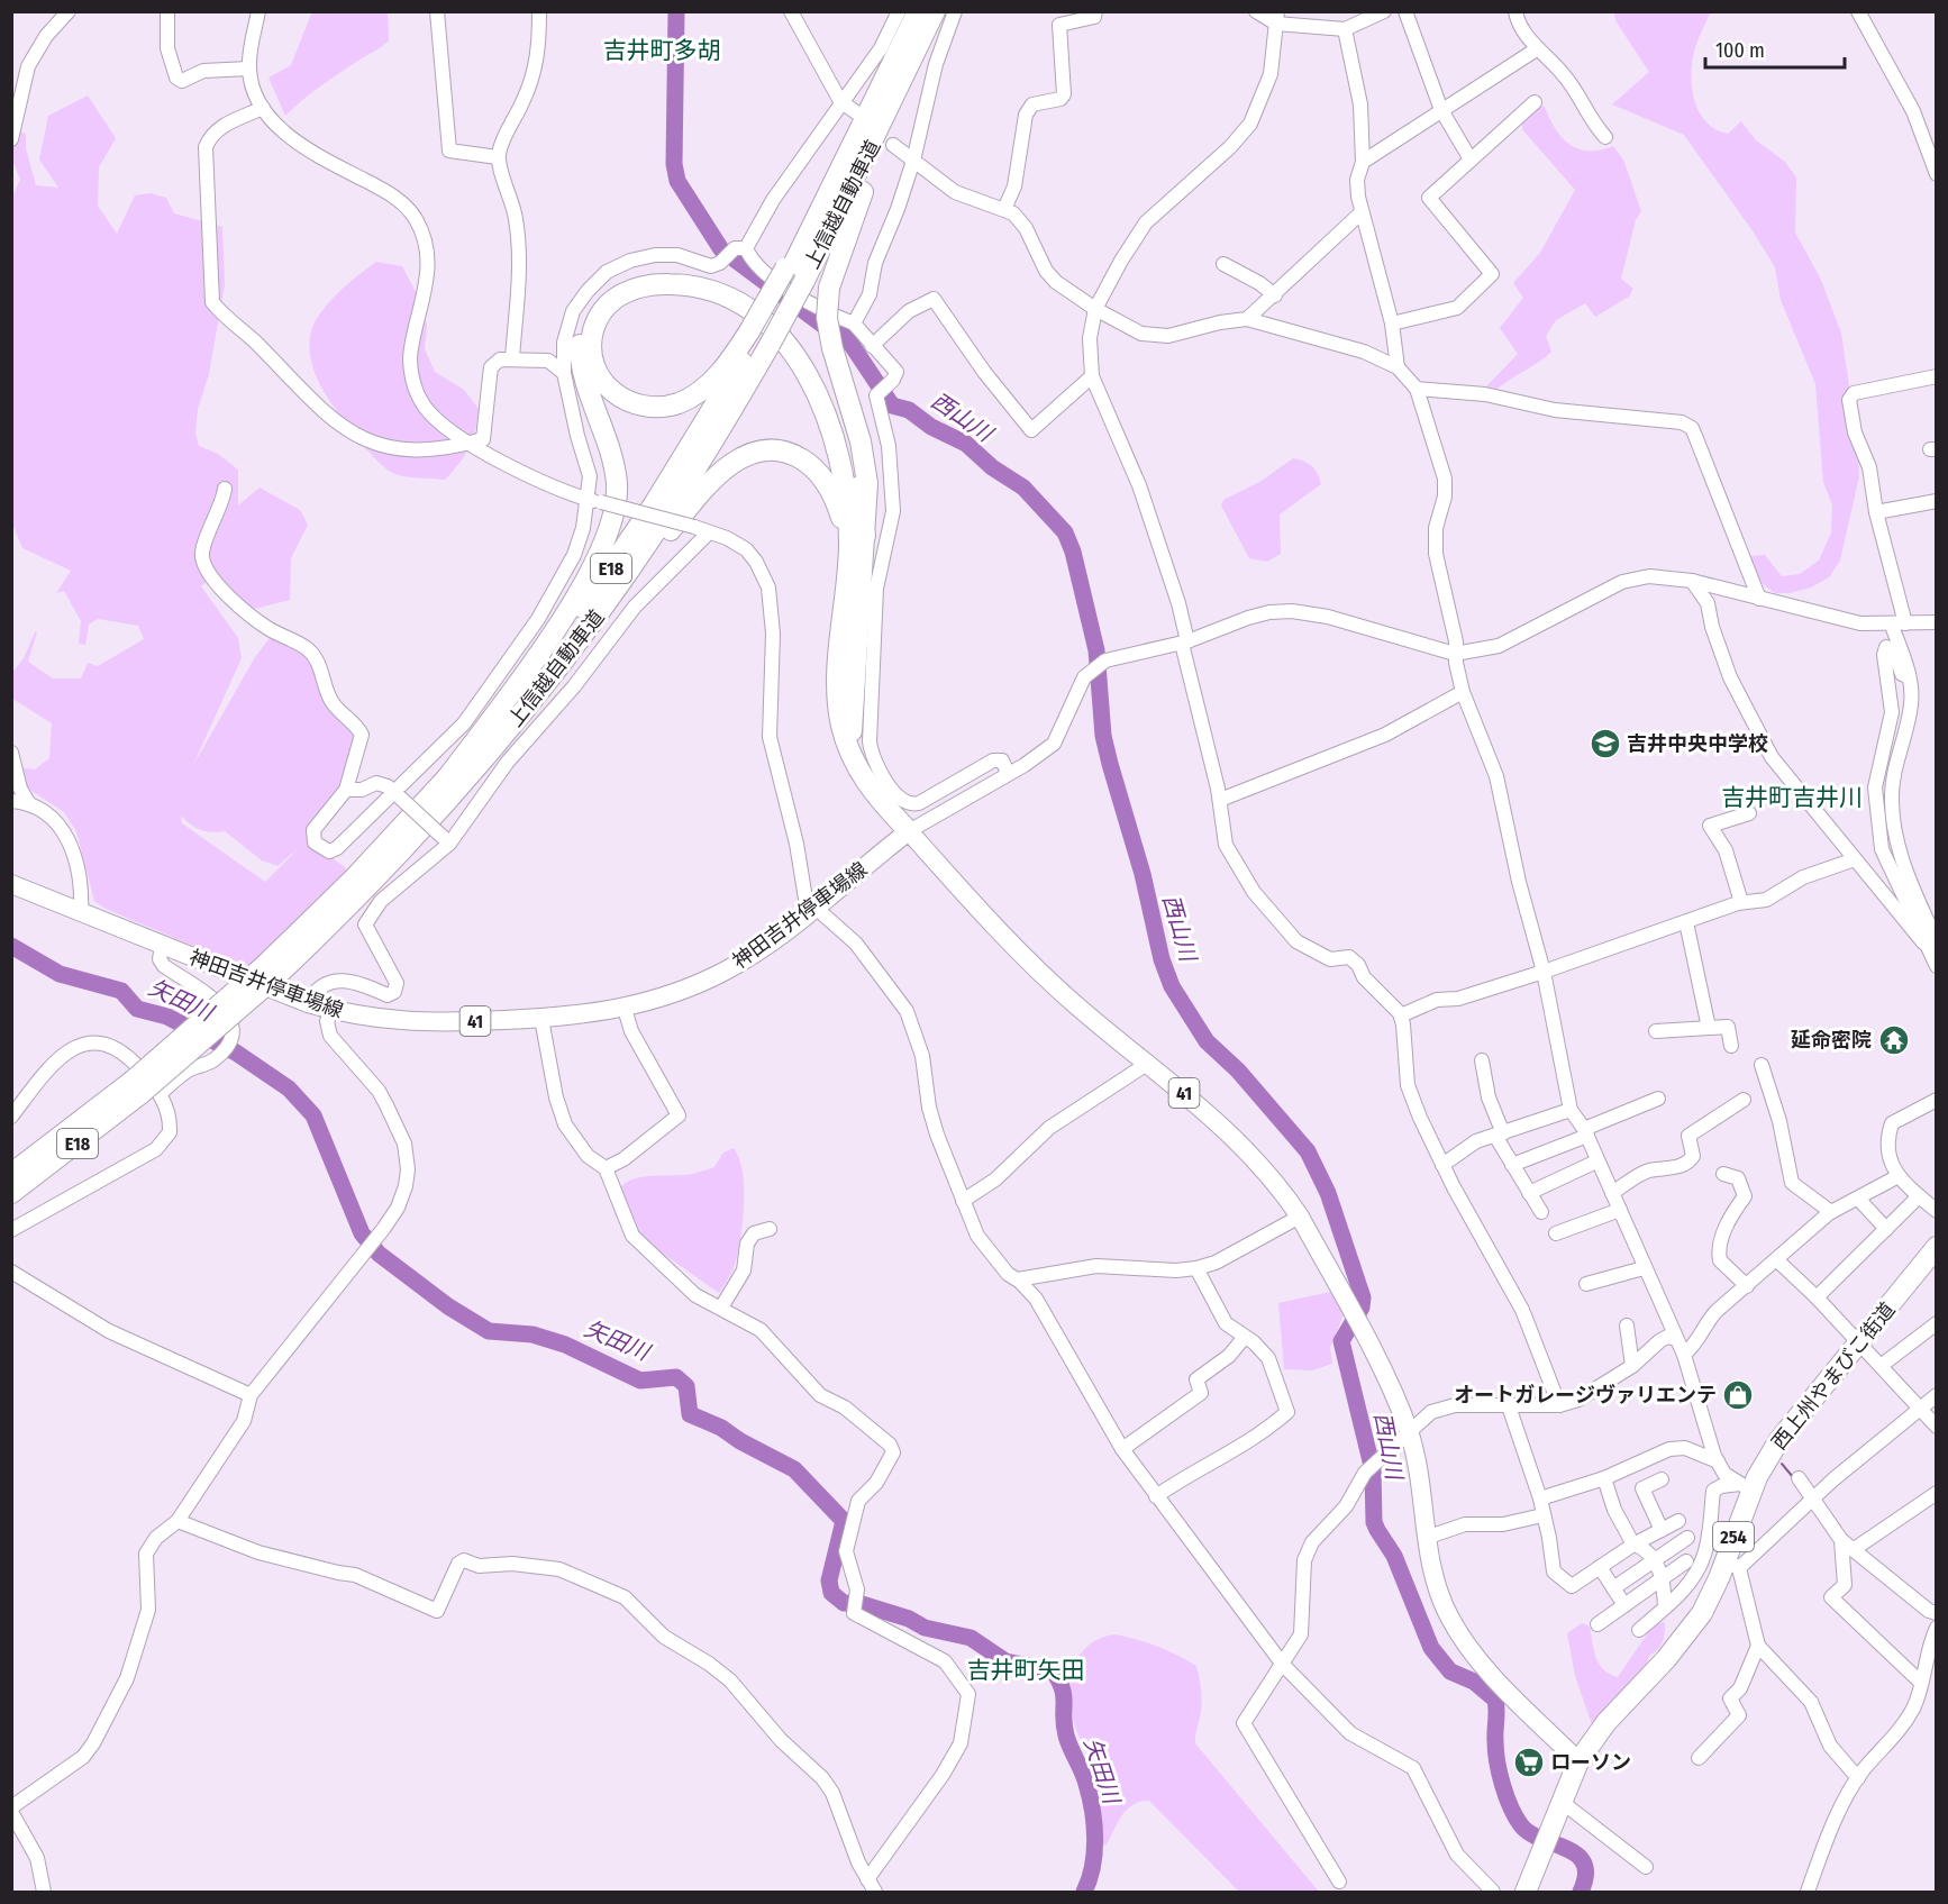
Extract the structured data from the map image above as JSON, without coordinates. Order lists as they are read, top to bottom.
{
  "streets": {
    "highway": [
      "上信越自動車道",
      "E18",
      "西上州やまびこ街道",
      "254"
    ],
    "main road": ["神田吉井停車場線", "41"]
  },
  "crossings": [
    ["神田吉井停車場線", "41"],
    ["41", "西上州やまびこ街道"]
  ],
  "districts": ["吉井町多胡", "吉井町吉井川", "吉井町矢田"],
  "water": ["西山川", "矢田川"],
  "places": {
    "school or university": ["吉井中央中学校"],
    "temple": ["延命密院"],
    "shop": ["オートガレージヴァリエンテ"],
    "supermarket": ["ローソン"]
  },
  "scale_bar": "100 m"
}
